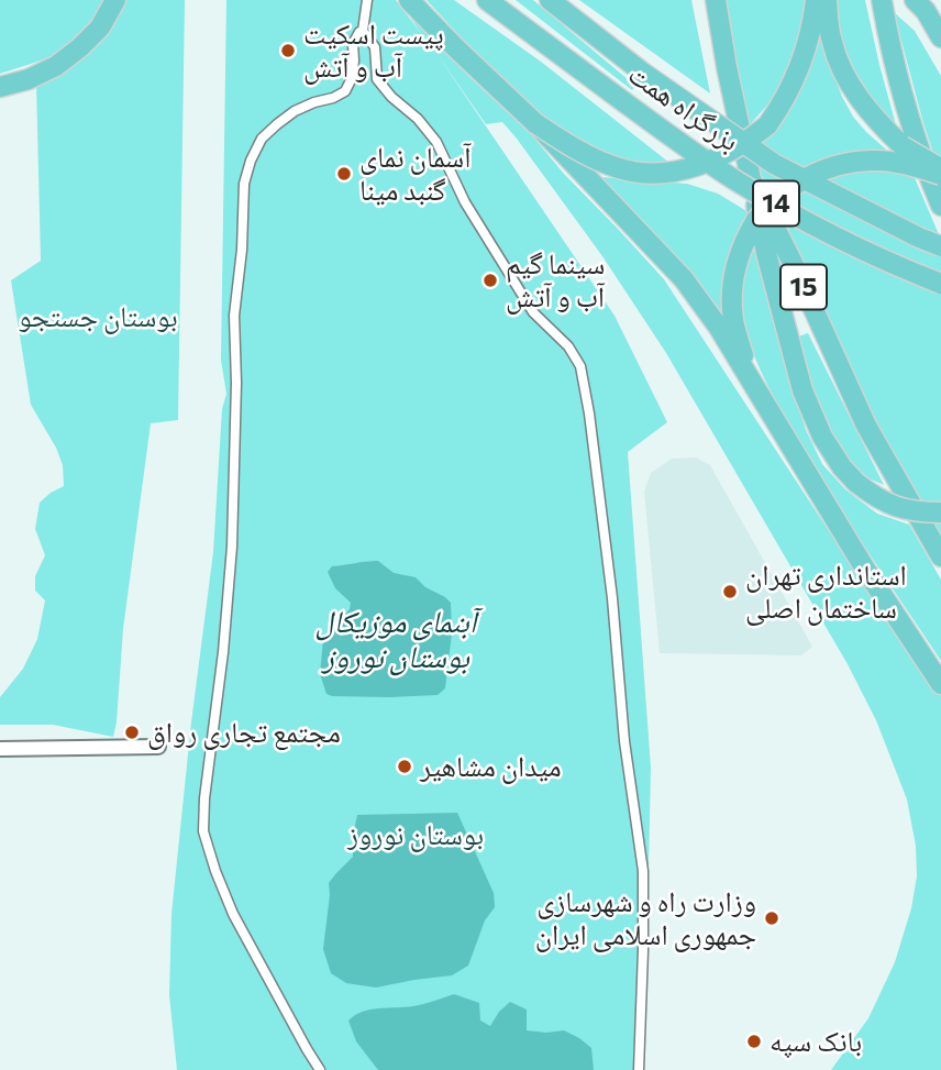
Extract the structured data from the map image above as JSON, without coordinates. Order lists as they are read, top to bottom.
{
  "streets": {
    "highway": ["بزرگراه همت", "14", "15"]
  },
  "water": ["آبنمای موزیکال بوستان نوروز"],
  "parks": ["بوستان جستجو", "بوستان نوروز"],
  "places": [
    "پیست اسکیت آب و آتش",
    "آسمان نمای گنبد مینا",
    "سینما گیم آب و آتش",
    "استانداری تهران ساختمان اصلی",
    "مجتمع تجاری رواق",
    "میدان مشاهیر",
    "وزارت راه و شهرسازی جمهوری اسلامی ایران",
    "بانک سپه"
  ]
}
